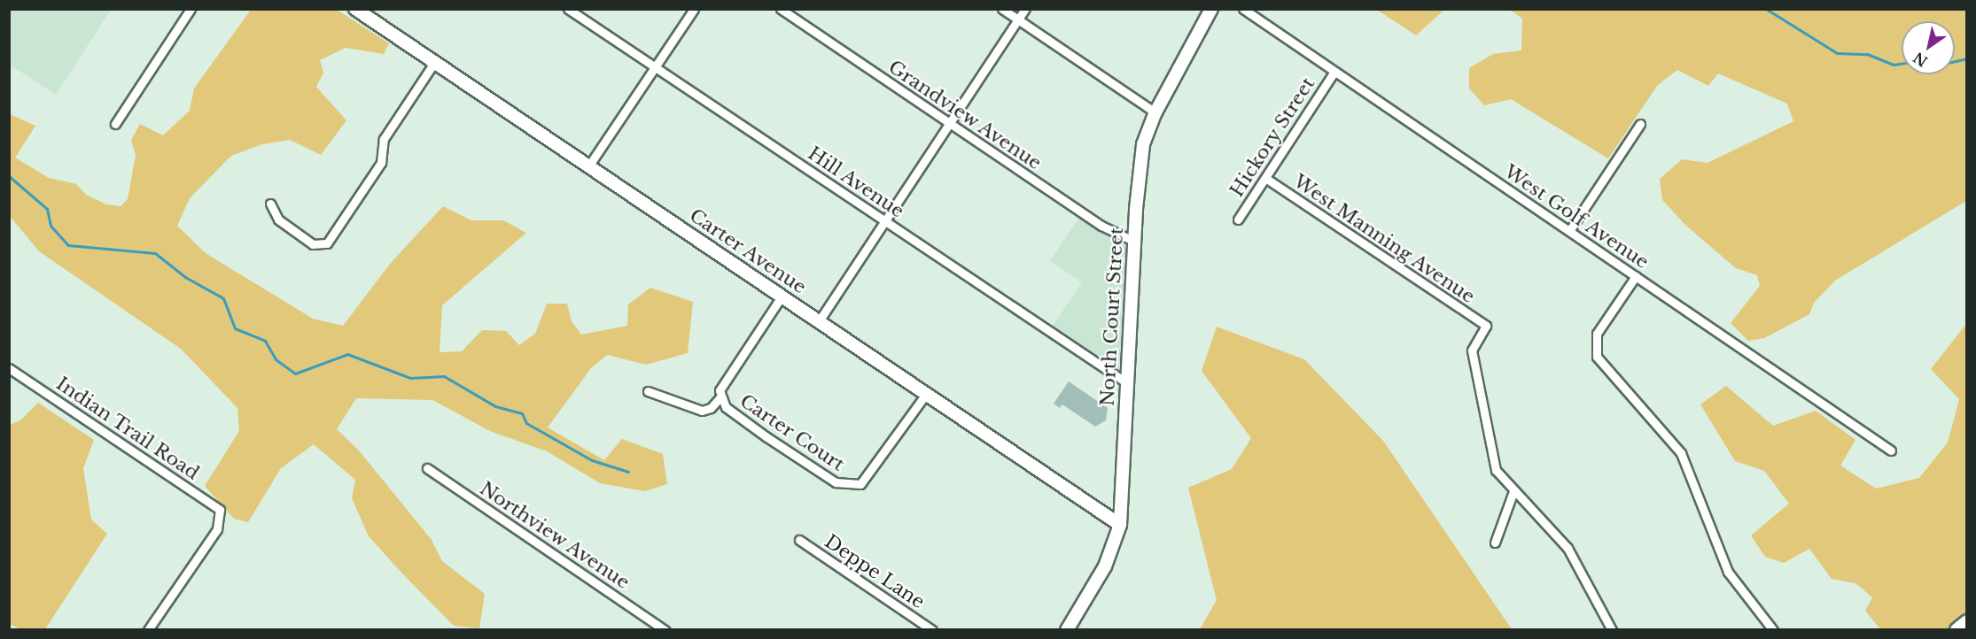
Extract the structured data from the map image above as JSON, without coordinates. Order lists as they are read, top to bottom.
{
  "streets": {
    "street": [
      "Grandview Avenue",
      "Hickory Street",
      "Hill Avenue",
      "West Golf Avenue",
      "West Manning Avenue",
      "Carter Avenue",
      "North Court Street",
      "Indian Trail Road",
      "Carter Court",
      "Northview Avenue",
      "Deppe Lane"
    ]
  },
  "crossings": [
    ["Grandview Avenue", "North Court Street"],
    ["Hickory Street", "West Golf Avenue"],
    ["Hickory Street", "West Manning Avenue"],
    ["Hill Avenue", "North Court Street"],
    ["Carter Avenue", "North Court Street"],
    ["Carter Avenue", "Carter Court"]
  ],
  "north": "bottom left"
}
